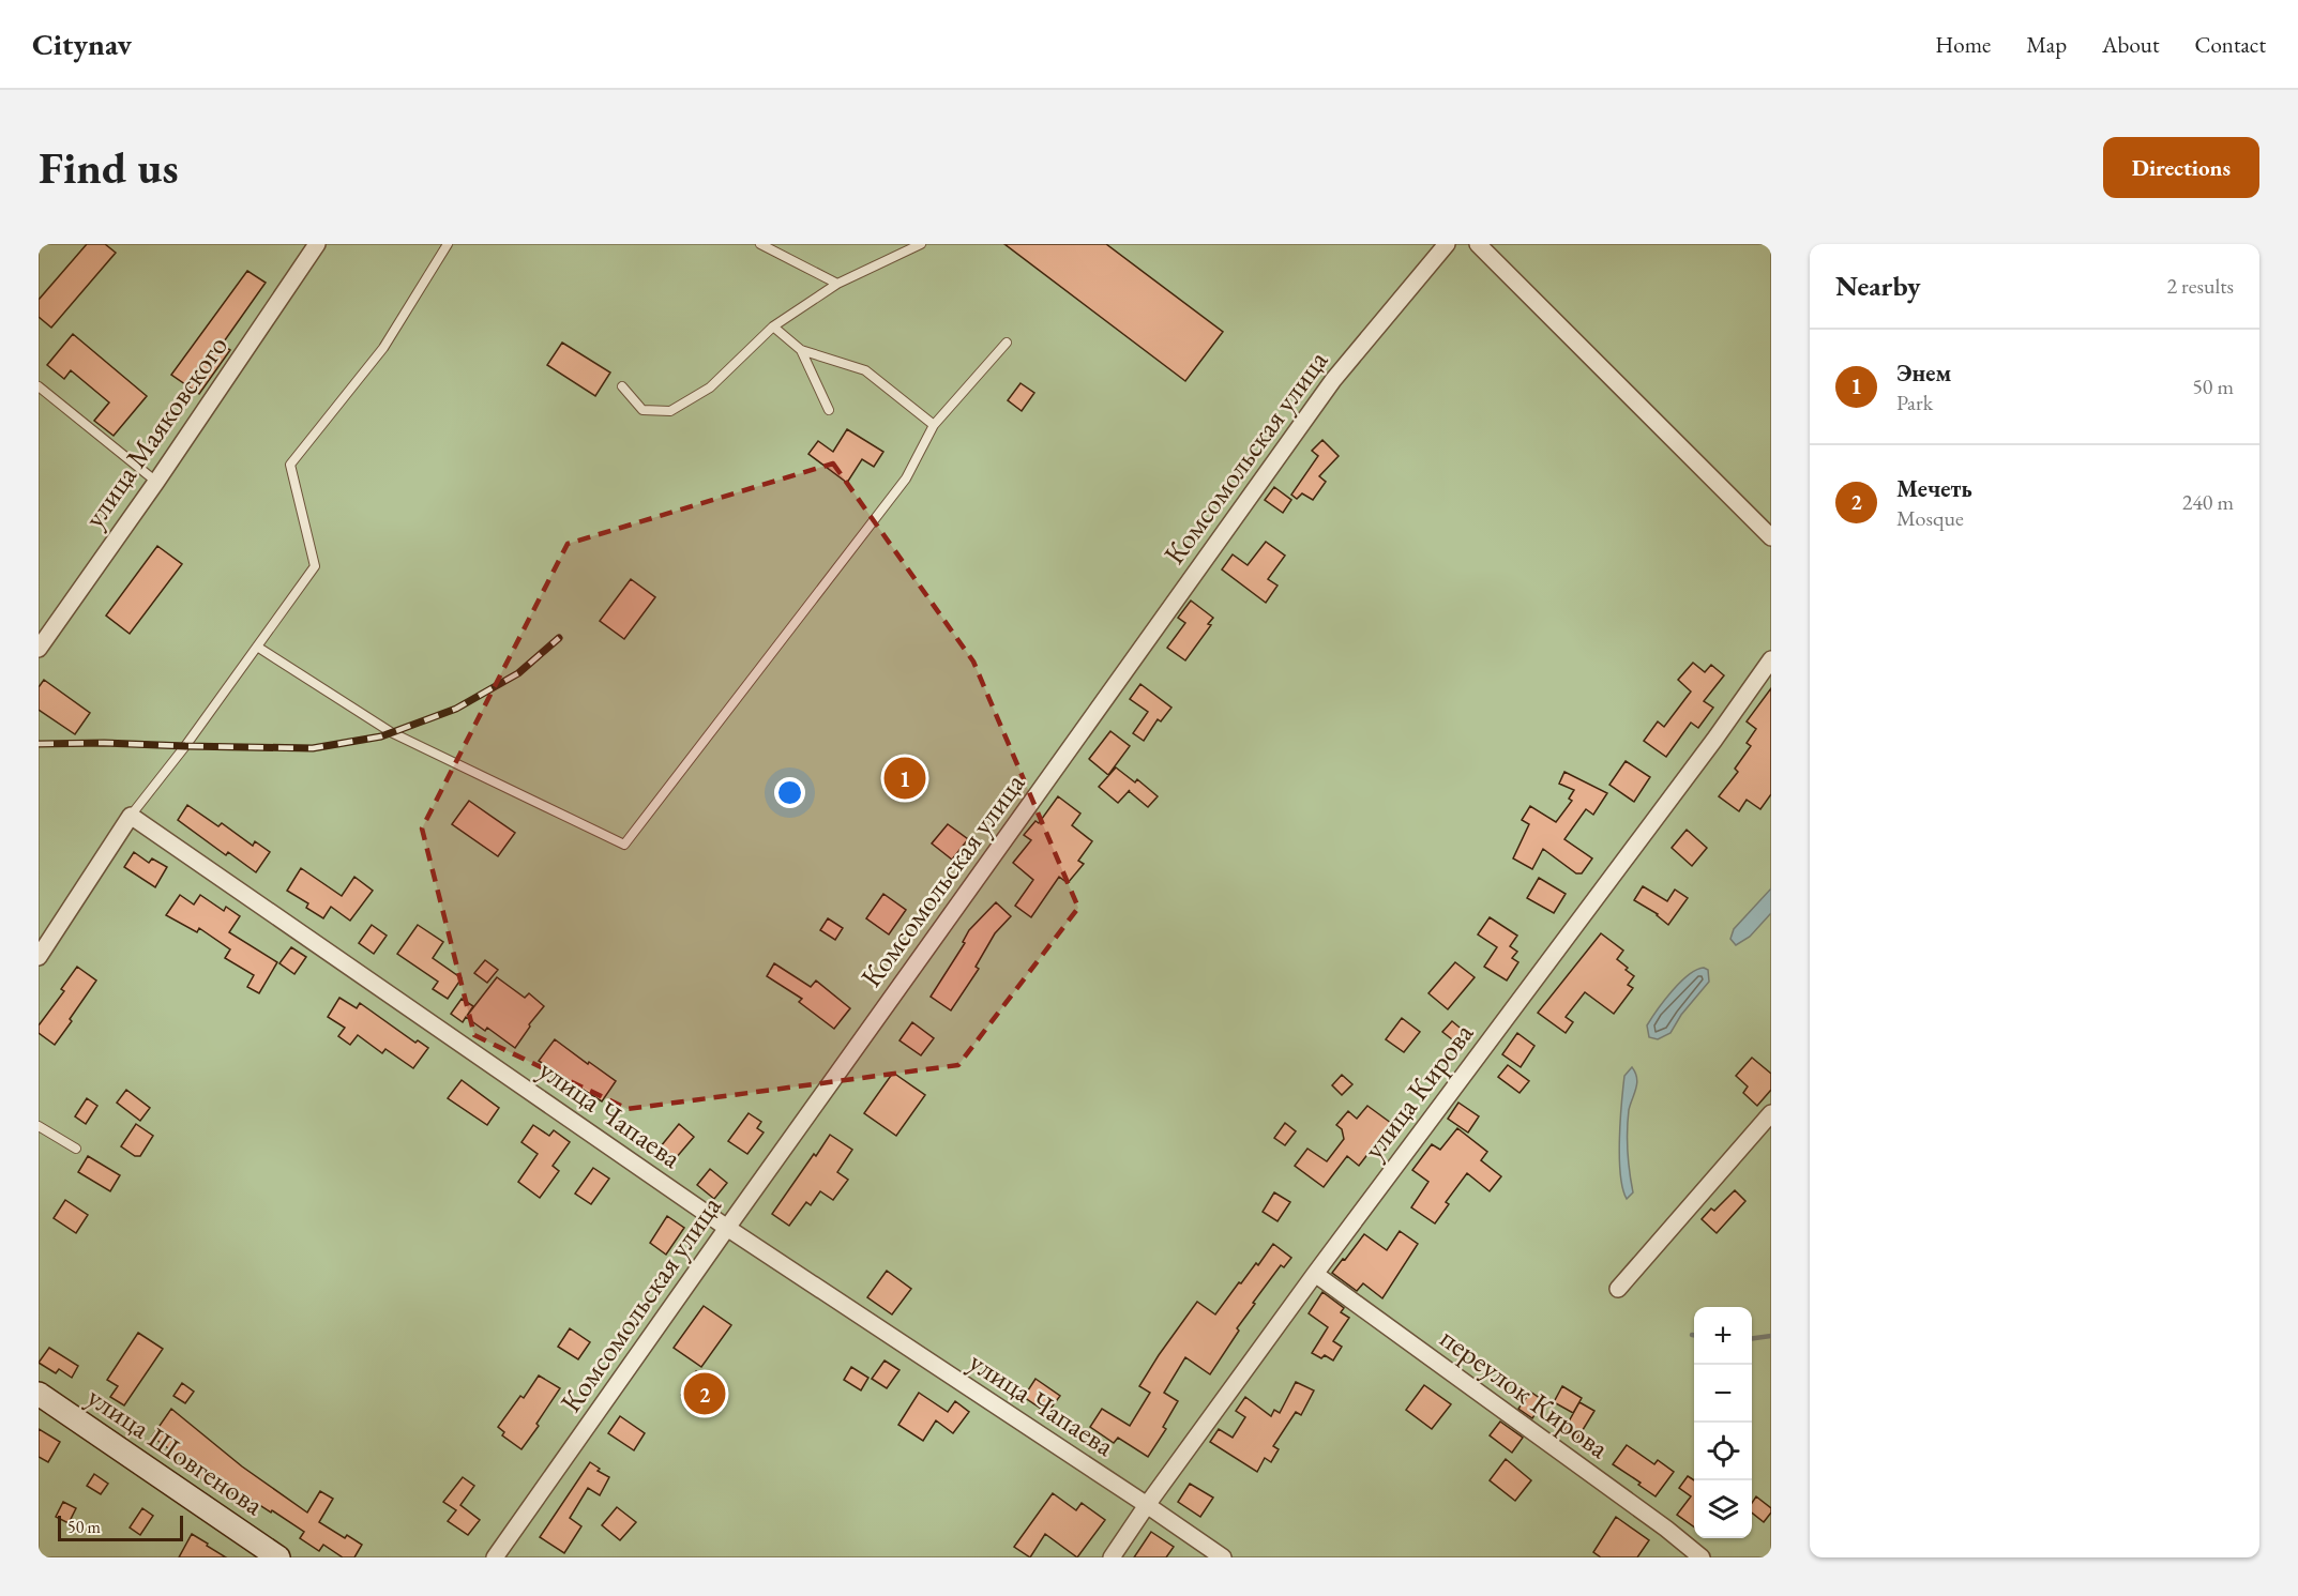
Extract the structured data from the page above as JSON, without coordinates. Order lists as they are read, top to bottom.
{
  "streets": {
    "street": [
      "улица Маяковского",
      "Комсомольская улица",
      "улица Кирова",
      "улица Чапаева",
      "переулок Кирова",
      "улица Шовгенова"
    ]
  },
  "crossings": [
    ["Комсомольская улица", "улица Чапаева"],
    ["улица Кирова", "улица Чапаева"],
    ["улица Кирова", "переулок Кирова"]
  ],
  "scale_bar": "50 m",
  "page": {
    "header": "Citynav",
    "nav": [
      "Home",
      "Map",
      "About",
      "Contact"
    ],
    "buttons": "Directions",
    "title": "Find us",
    "heading": ["Nearby", "2 results"],
    "list": [
      {
        "mark": "1",
        "name": "Энем",
        "note": "Park",
        "value": "50 m"
      },
      {
        "mark": "2",
        "name": "Мечеть",
        "note": "Mosque",
        "value": "240 m"
      }
    ],
    "pins": ["1", "2"],
    "map_buttons": ["+", "−"],
    "scale": "50 m"
  }
}
